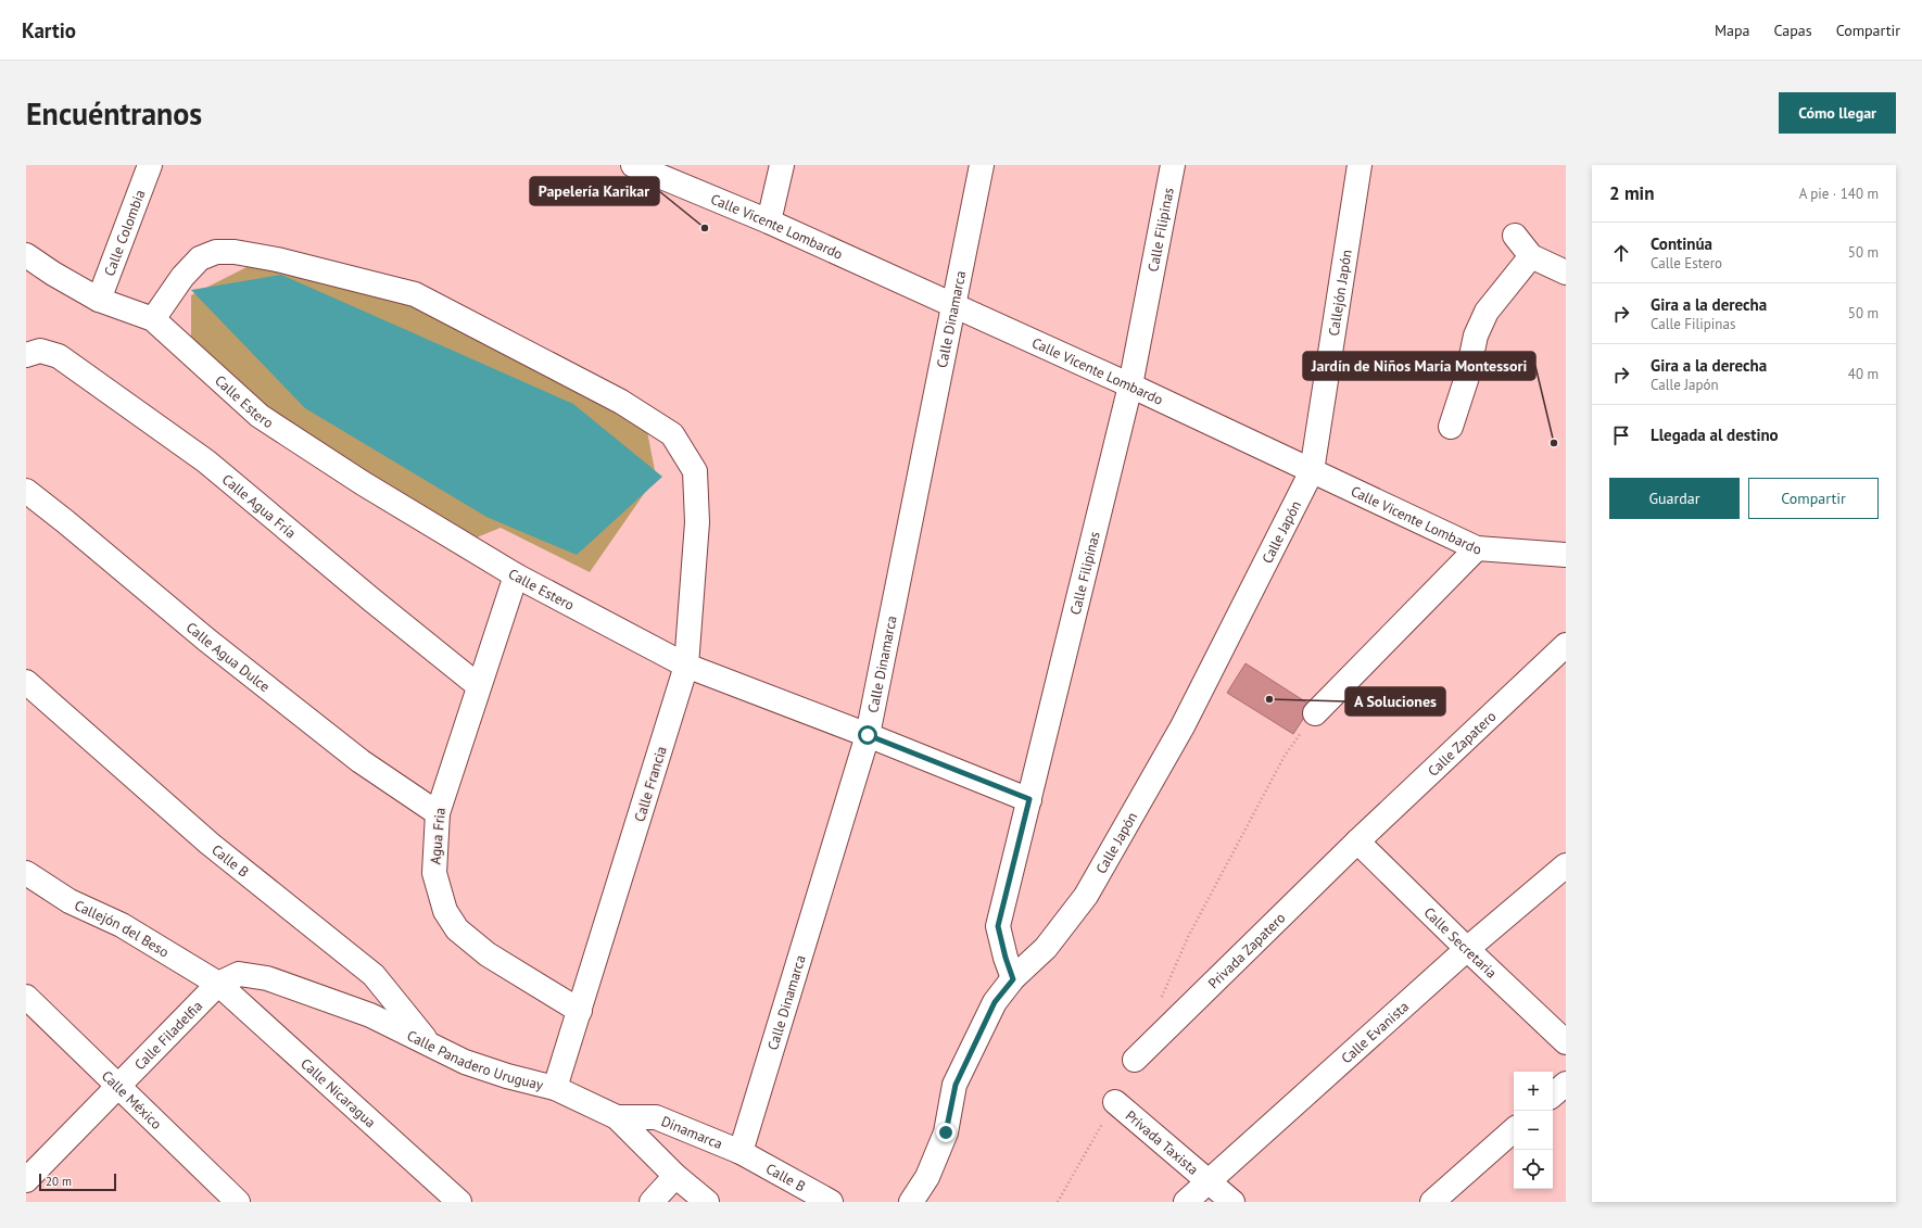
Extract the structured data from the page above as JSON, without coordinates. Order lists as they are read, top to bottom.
{
  "streets": {
    "street": [
      "Calle Vicente Lombardo",
      "Calle Filipinas",
      "Calle Colombia",
      "Callejón Japón",
      "Calle Dinamarca",
      "Calle Estero",
      "Calle Agua Fría",
      "Calle Japón",
      "Calle Agua Dulce",
      "Calle Zapatero",
      "Calle Francia",
      "Agua Fria",
      "Calle B",
      "Callejón del Beso",
      "Calle Secretaria",
      "Privada Zapatero",
      "Calle Evanista",
      "Calle Filadelfia",
      "Calle Panadero Uruguay",
      "Calle Nicaragua",
      "Calle México",
      "Dinamarca",
      "Privada Taxista"
    ]
  },
  "crossings": [
    ["Calle Vicente Lombardo", "Calle Filipinas"],
    ["Calle Vicente Lombardo", "Callejón Japón"],
    ["Calle Vicente Lombardo", "Calle Dinamarca"],
    ["Calle Vicente Lombardo", "Calle Japón"],
    ["Calle Filipinas", "Calle Estero"],
    ["Calle Filipinas", "Calle Japón"],
    ["Calle Colombia", "Calle Estero"],
    ["Callejón Japón", "Calle Japón"],
    ["Calle Dinamarca", "Calle Estero"],
    ["Calle Dinamarca", "Calle B"],
    ["Calle Dinamarca", "Dinamarca"],
    ["Calle Estero", "Calle Francia"],
    ["Calle Estero", "Agua Fria"],
    ["Calle Agua Fría", "Agua Fria"],
    ["Calle Agua Dulce", "Agua Fria"],
    ["Calle Zapatero", "Calle Secretaria"],
    ["Calle Zapatero", "Privada Zapatero"],
    ["Calle Francia", "Agua Fria"],
    ["Calle Francia", "Calle Panadero Uruguay"],
    ["Calle B", "Calle Panadero Uruguay"],
    ["Calle B", "Dinamarca"],
    ["Callejón del Beso", "Calle Filadelfia"],
    ["Callejón del Beso", "Calle Panadero Uruguay"],
    ["Callejón del Beso", "Calle Nicaragua"],
    ["Calle Secretaria", "Privada Zapatero"],
    ["Calle Secretaria", "Calle Evanista"],
    ["Calle Evanista", "Privada Taxista"],
    ["Calle Filadelfia", "Calle Panadero Uruguay"],
    ["Calle Filadelfia", "Calle Nicaragua"],
    ["Calle Filadelfia", "Calle México"],
    ["Calle Panadero Uruguay", "Calle Nicaragua"],
    ["Calle Panadero Uruguay", "Dinamarca"]
  ],
  "places": ["Papelería Karikar", "Jardín de Niños María Montessori", "A Soluciones"],
  "scale_bar": "20 m",
  "page": {
    "header": "Kartio",
    "nav": ["Mapa", "Capas", "Compartir"],
    "buttons": [
      "Cómo llegar",
      ["Guardar", "Compartir"]
    ],
    "title": "Encuéntranos",
    "heading": ["2 min", "A pie · 140 m"],
    "list": [
      ["Continúa", "Calle Estero", "50 m"],
      ["Gira a la derecha", "Calle Filipinas", "50 m"],
      ["Gira a la derecha", "Calle Japón", "40 m"],
      "Llegada al destino"
    ],
    "map_buttons": ["+", "−"],
    "scale": "20 m"
  }
}
